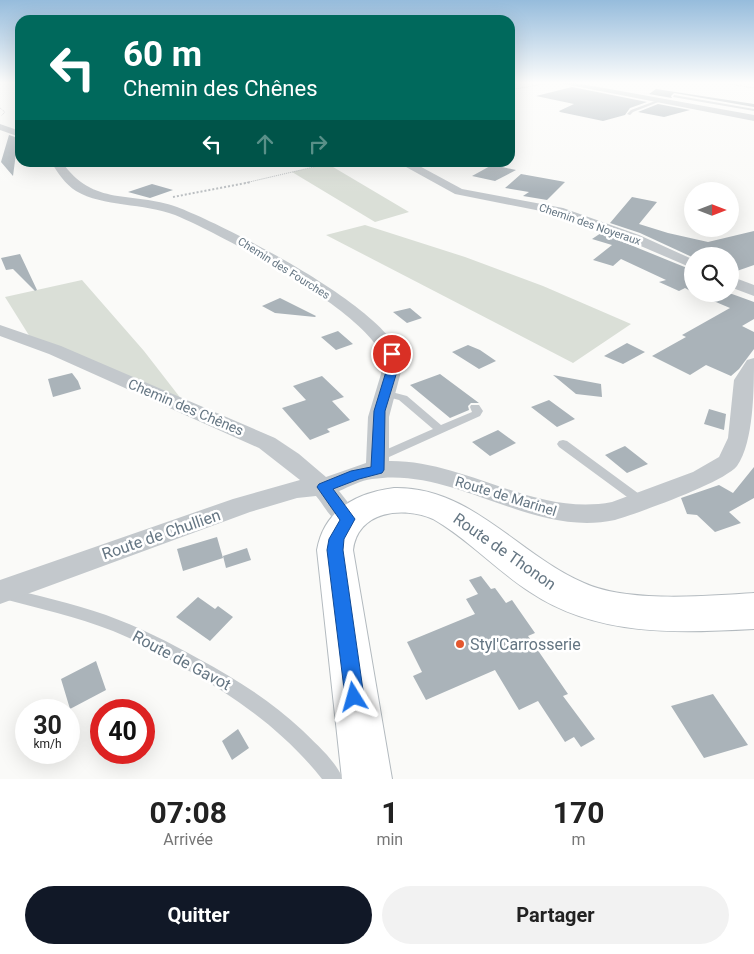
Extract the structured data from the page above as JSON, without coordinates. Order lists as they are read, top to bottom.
{
  "streets": {
    "street": [
      "Chemin des Noyeraux",
      "Chemin des Fourches",
      "Chemin des Chênes",
      "Route de Marinel",
      "Route de Chullien",
      "Route de Thonon"
    ],
    "lane": ["Route de Gavot"]
  },
  "crossings": [
    ["Chemin des Fourches", "Route de Marinel"],
    ["Chemin des Chênes", "Route de Marinel"],
    ["Chemin des Chênes", "Route de Chullien"],
    ["Chemin des Chênes", "Route de Thonon"],
    ["Route de Marinel", "Route de Chullien"],
    ["Route de Chullien", "Route de Gavot"]
  ],
  "places": ["Styl'Carrosserie"],
  "north": "right",
  "page": {
    "turn": ["60 m", "Chemin des Chênes"],
    "speed": "30 km/h",
    "limit": "40",
    "eta": [
      "07:08",
      "Arrivée",
      "1",
      "min",
      "170",
      "m"
    ],
    "buttons": ["Quitter", "Partager"]
  }
}
